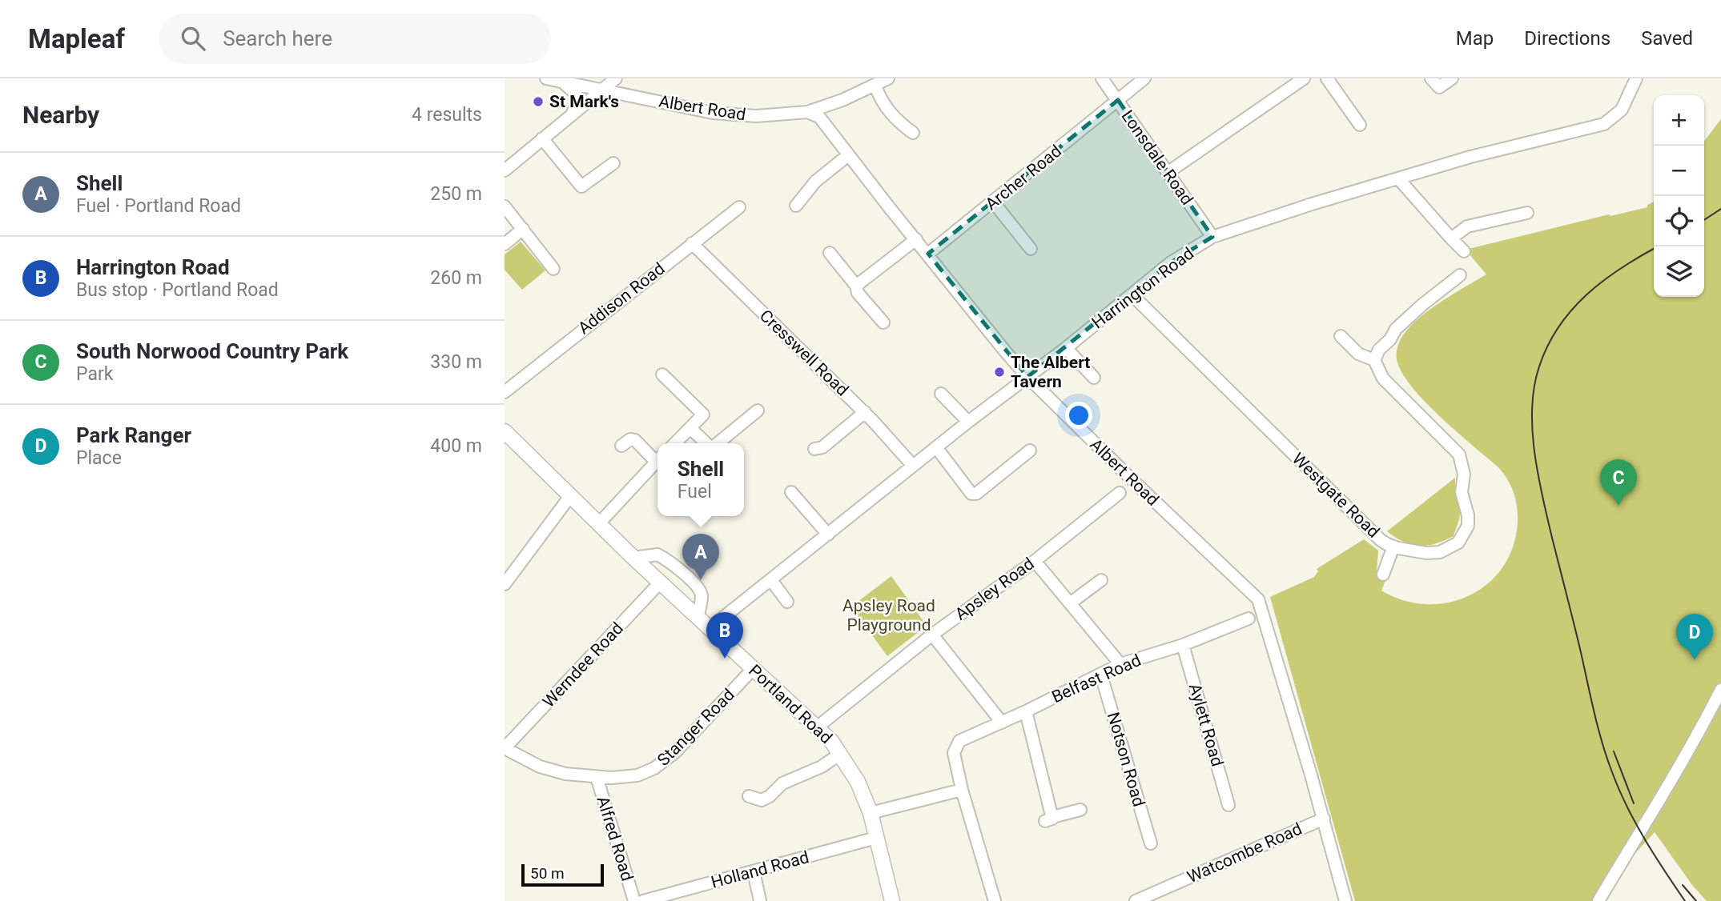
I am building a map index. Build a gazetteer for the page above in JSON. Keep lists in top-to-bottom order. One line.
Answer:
{"streets":{"main road":["Portland Road"],"street":["Albert Road","Lonsdale Road","Archer Road","Harrington Road","Addison Road","Cresswell Road","Westgate Road","Apsley Road","Werndee Road","Belfast Road","Aylett Road","Stanger Road","Notson Road","Alfred Road","Watcombe Road","Holland Road"]},"crossings":[["Albert Road","Archer Road"],["Albert Road","Harrington Road"],["Albert Road","Watcombe Road"],["Lonsdale Road","Archer Road"],["Lonsdale Road","Harrington Road"],["Harrington Road","Cresswell Road"],["Harrington Road","Westgate Road"],["Harrington Road","Portland Road"],["Addison Road","Cresswell Road"],["Apsley Road","Portland Road"],["Werndee Road","Portland Road"],["Werndee Road","Stanger Road"],["Belfast Road","Aylett Road"],["Belfast Road","Notson Road"],["Portland Road","Stanger Road"],["Portland Road","Holland Road"],["Stanger Road","Alfred Road"]],"parks":["Apsley Road Playground"],"places":["St Mark's","The Albert Tavern"],"scale_bar":"50 m","page":{"header":"Mapleaf","search":"Search here","nav":["Map","Directions","Saved"],"heading":["Nearby","4 results"],"map_buttons":["+","−"],"list":[{"mark":"A","name":"Shell","note":"Fuel · Portland Road","value":"250 m"},{"mark":"B","name":"Harrington Road","note":"Bus stop · Portland Road","value":"260 m"},{"mark":"C","name":"South Norwood Country Park","note":"Park","value":"330 m"},{"mark":"D","name":"Park Ranger","note":"Place","value":"400 m"}],"popup":["Shell","Fuel"],"pins":["C","A","B","D"],"scale":"50 m"}}
